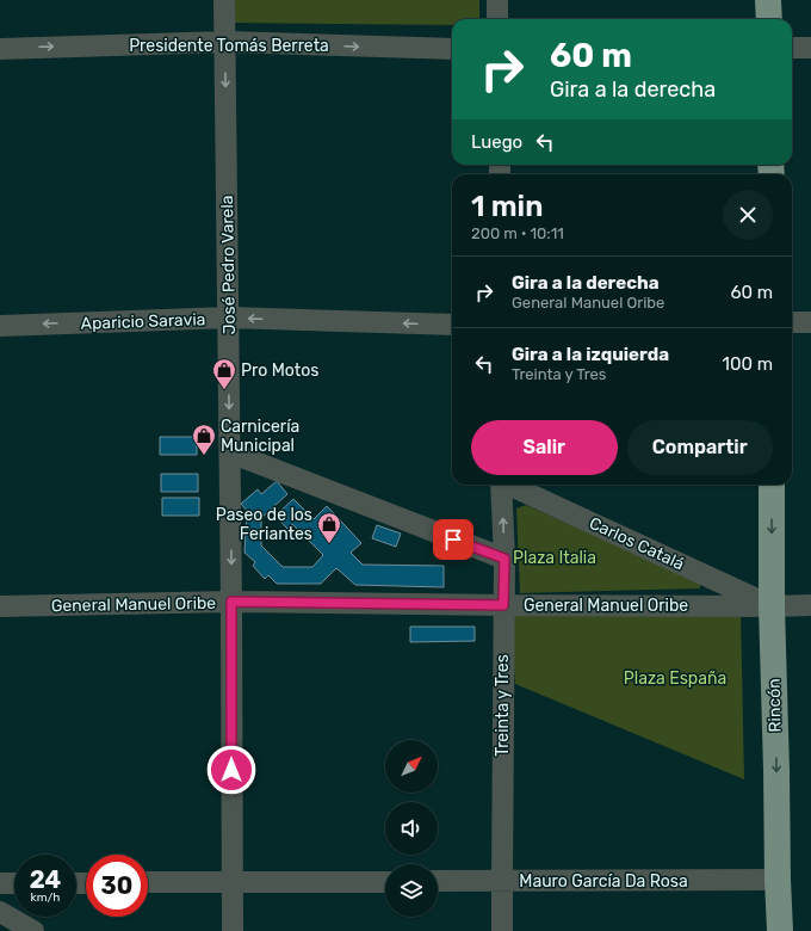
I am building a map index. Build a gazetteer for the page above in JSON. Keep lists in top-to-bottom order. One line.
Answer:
{"streets":{"main road":["Rincón"],"street":["Presidente Tomás Berreta","José Pedro Varela","Aparicio Saravia","Carlos Catalá","General Manuel Oribe","Treinta y Tres","Mauro García Da Rosa"]},"crossings":[["Presidente Tomás Berreta","José Pedro Varela"],["José Pedro Varela","Aparicio Saravia"],["José Pedro Varela","General Manuel Oribe"],["Carlos Catalá","General Manuel Oribe"],["Carlos Catalá","Rincón"],["General Manuel Oribe","Treinta y Tres"],["General Manuel Oribe","Rincón"],["Treinta y Tres","Mauro García Da Rosa"],["Rincón","Mauro García Da Rosa"]],"one_way":["Presidente Tomás Berreta","José Pedro Varela","Rincón"],"parks":["Plaza Italia","Plaza España"],"places":{"shop":["Pro Motos","Carnicería Municipal","Paseo de los Feriantes"]},"north":"top right","page":{"turn":["60 m","Gira a la derecha"],"then":"Luego","heading":["1 min","200 m · 10:11"],"list":[{"name":"Gira a la derecha","note":"General Manuel Oribe","value":"60 m"},{"name":"Gira a la izquierda","note":"Treinta y Tres","value":"100 m"}],"buttons":["Salir","Compartir"],"speed":"24 km/h","limit":"30"}}
